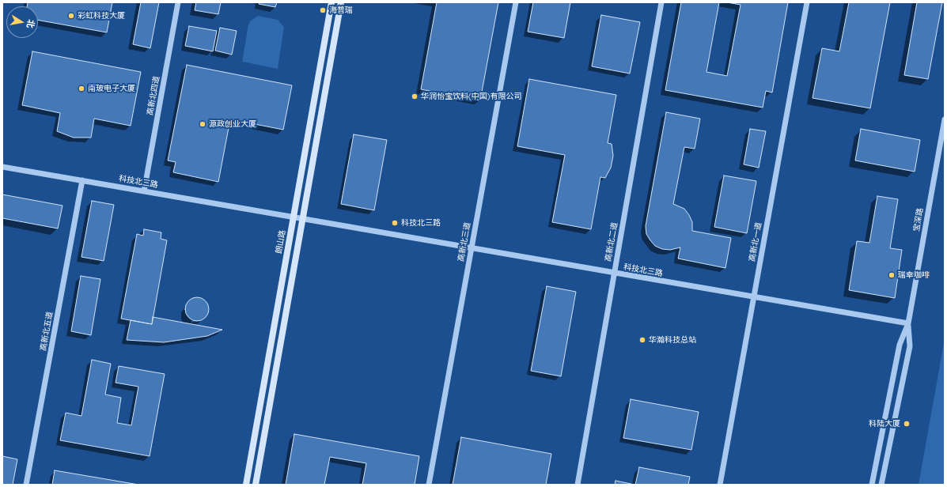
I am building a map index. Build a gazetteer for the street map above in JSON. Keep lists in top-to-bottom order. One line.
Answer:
{"streets":{"main road":["朗山路"],"street":["高新北四道","科技北三路","宝深路","高新北三道","高新北二道","高新北一道","高新北五道"]},"crossings":[["高新北四道","科技北三路"],["科技北三路","宝深路"],["科技北三路","朗山路"],["科技北三路","高新北三道"],["科技北三路","高新北二道"],["科技北三路","高新北一道"],["科技北三路","高新北五道"]],"places":["海普瑞","彩虹科技大厦","南玻电子大厦","华润怡宝饮料(中国)有限公司","源政创业大厦","科技北三路","瑞幸咖啡","华瀚科技总站","科陆大厦"],"north":"right"}
